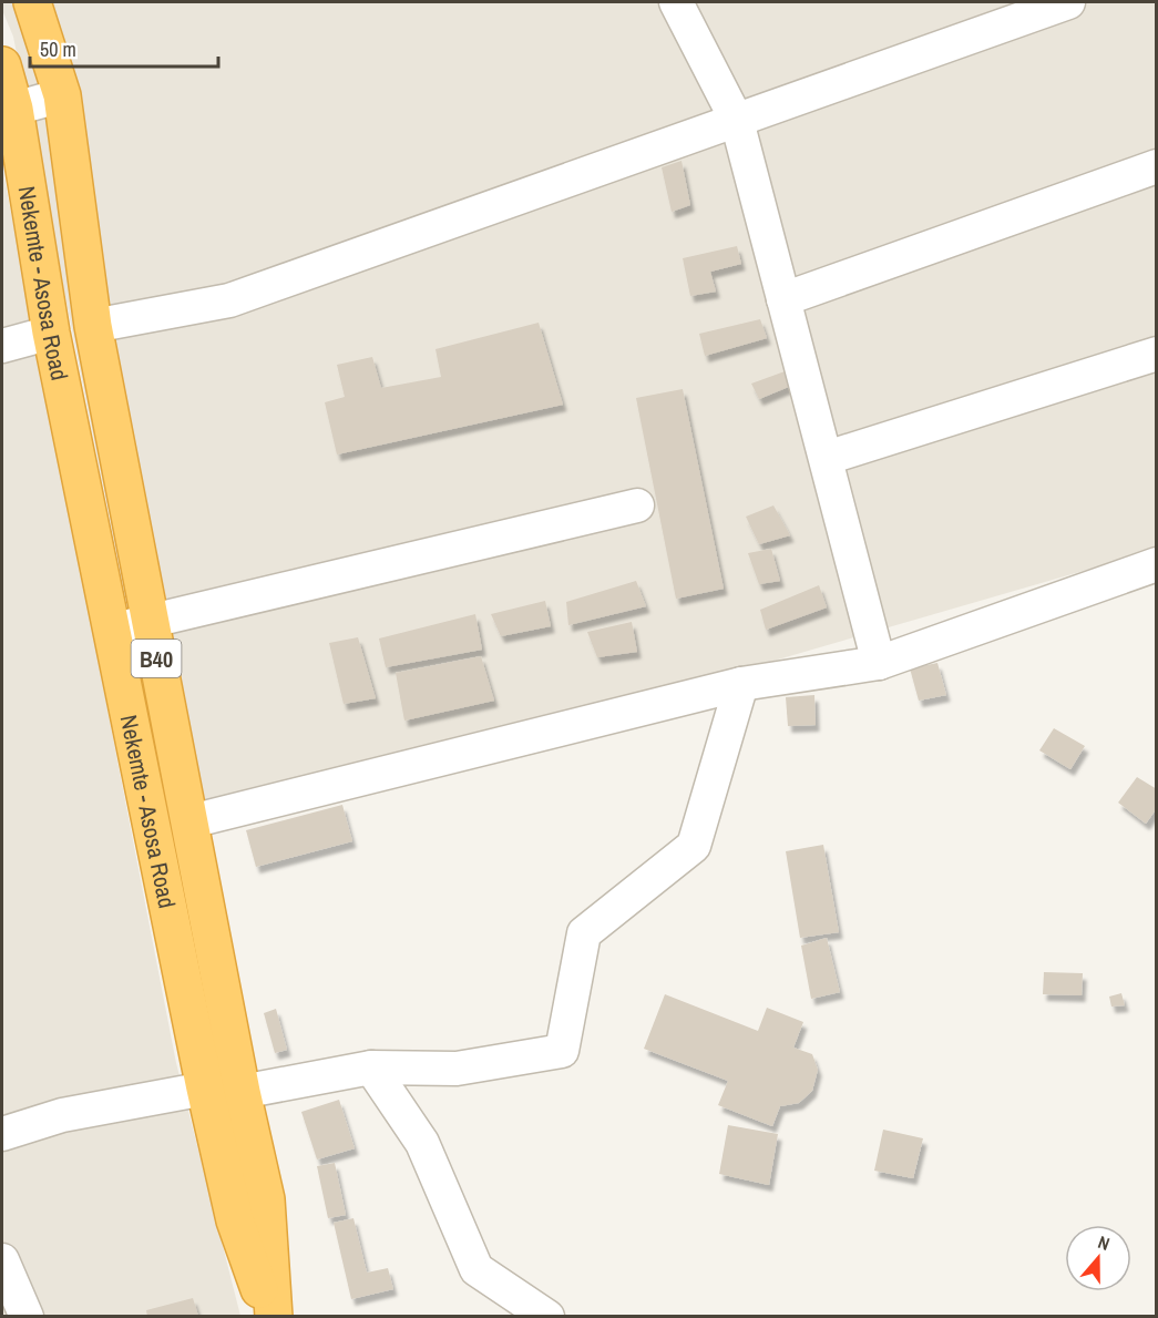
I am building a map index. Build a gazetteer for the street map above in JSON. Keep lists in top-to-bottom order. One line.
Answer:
{"streets":{"highway":["Nekemte - Asosa Road","B40"]},"crossings":[["Nekemte - Asosa Road","B40"]],"scale_bar":"50 m","north":"top"}
